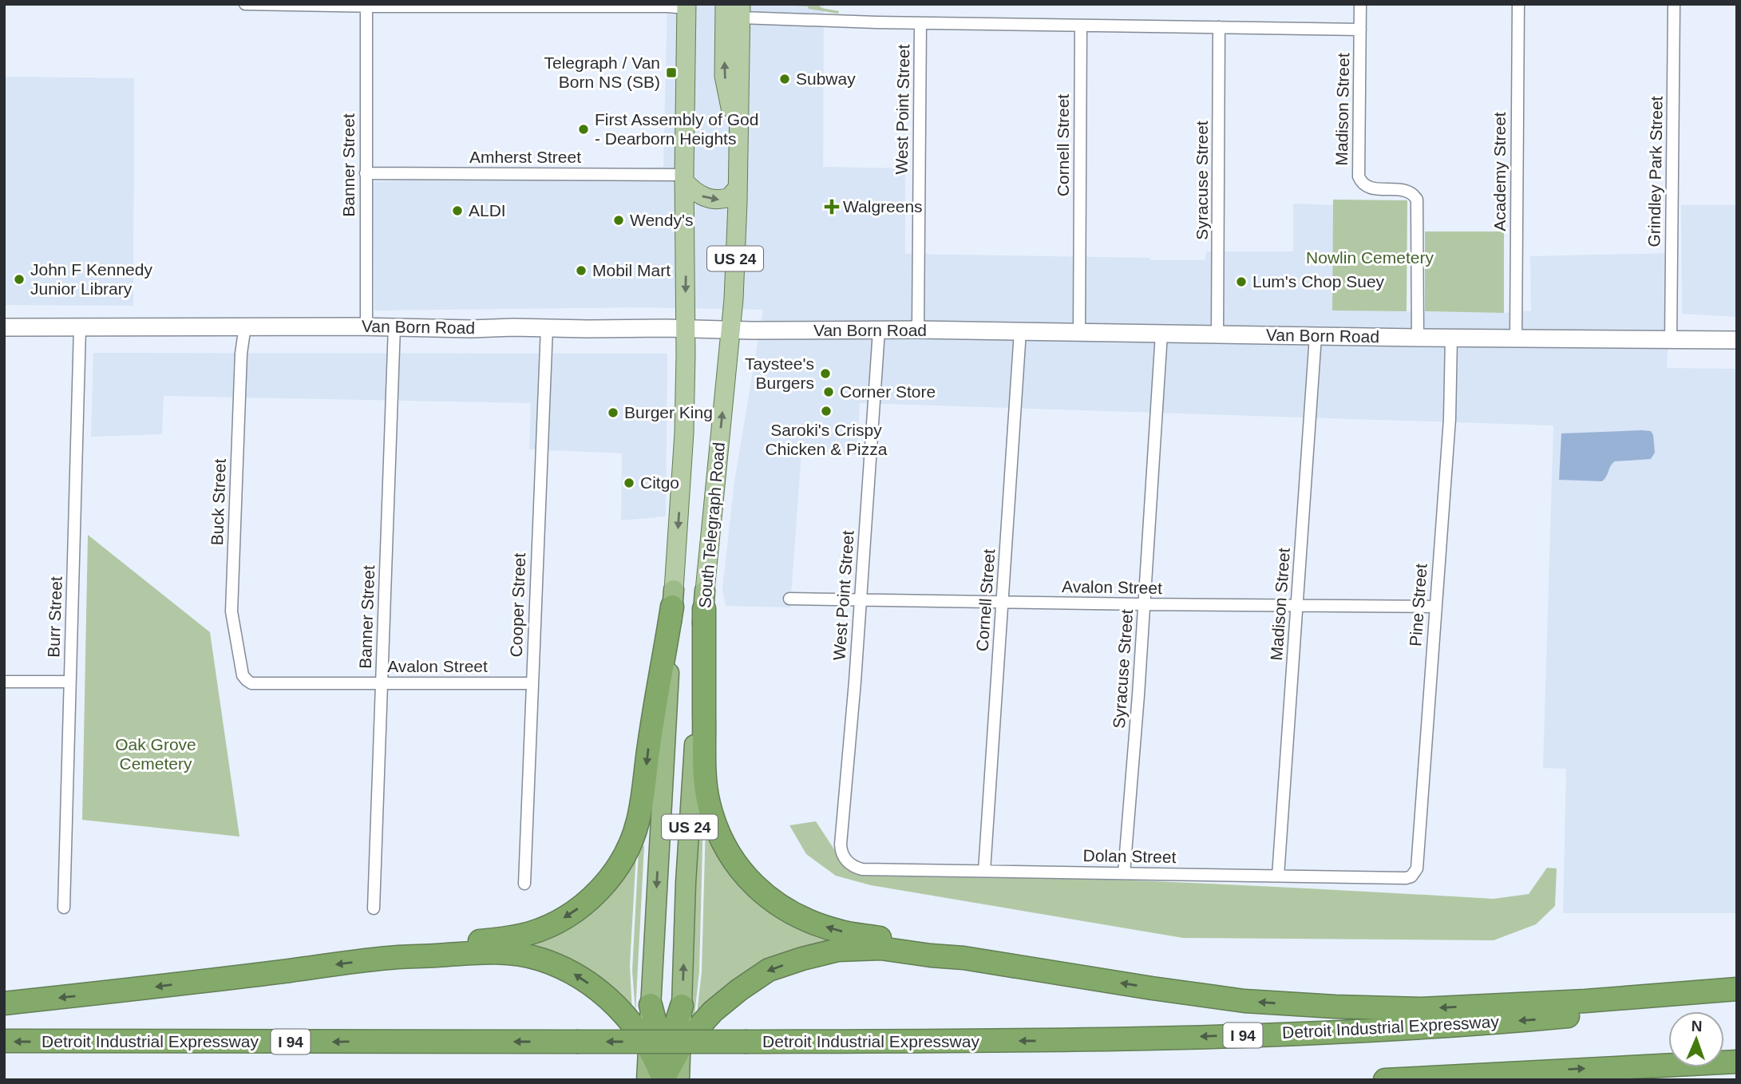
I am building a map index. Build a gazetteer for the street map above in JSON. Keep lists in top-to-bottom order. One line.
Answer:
{"streets":{"highway":["US 24","South Telegraph Road","Detroit Industrial Expressway","I 94"],"main road":["Van Born Road"],"street":["West Point Street","Madison Street","Cornell Street","Amherst Street","Banner Street","Academy Street","Grindley Park Street","Syracuse Street","Buck Street","Avalon Street","Cooper Street","Pine Street","Burr Street","Dolan Street"]},"crossings":[["West Point Street","Van Born Road"],["West Point Street","Avalon Street"],["West Point Street","Dolan Street"],["Madison Street","Van Born Road"],["Madison Street","Avalon Street"],["Madison Street","Dolan Street"],["Cornell Street","Van Born Road"],["Cornell Street","Avalon Street"],["Cornell Street","Dolan Street"],["Amherst Street","Banner Street"],["Amherst Street","South Telegraph Road"],["Banner Street","Van Born Road"],["Banner Street","Avalon Street"],["Academy Street","Van Born Road"],["Grindley Park Street","Van Born Road"],["Syracuse Street","Van Born Road"],["Syracuse Street","Avalon Street"],["Syracuse Street","Dolan Street"],["Van Born Road","Buck Street"],["Van Born Road","South Telegraph Road"],["Van Born Road","Cooper Street"],["Van Born Road","Pine Street"],["Van Born Road","Burr Street"],["Buck Street","Avalon Street"],["Avalon Street","Cooper Street"],["Avalon Street","Pine Street"],["Pine Street","Dolan Street"]],"parks":["Nowlin Cemetery","Oak Grove Cemetery"],"places":{"transit":["Telegraph / Van Born NS (SB)"],"other":["Subway","First Assembly of God - Dearborn Heights","ALDI","Wendy's","Mobil Mart","John F Kennedy Junior Library","Lum's Chop Suey","Taystee's Burgers","Corner Store","Saroki's Crispy Chicken & Pizza","Burger King","Citgo"],"health":["Walgreens"]},"north":"top"}
